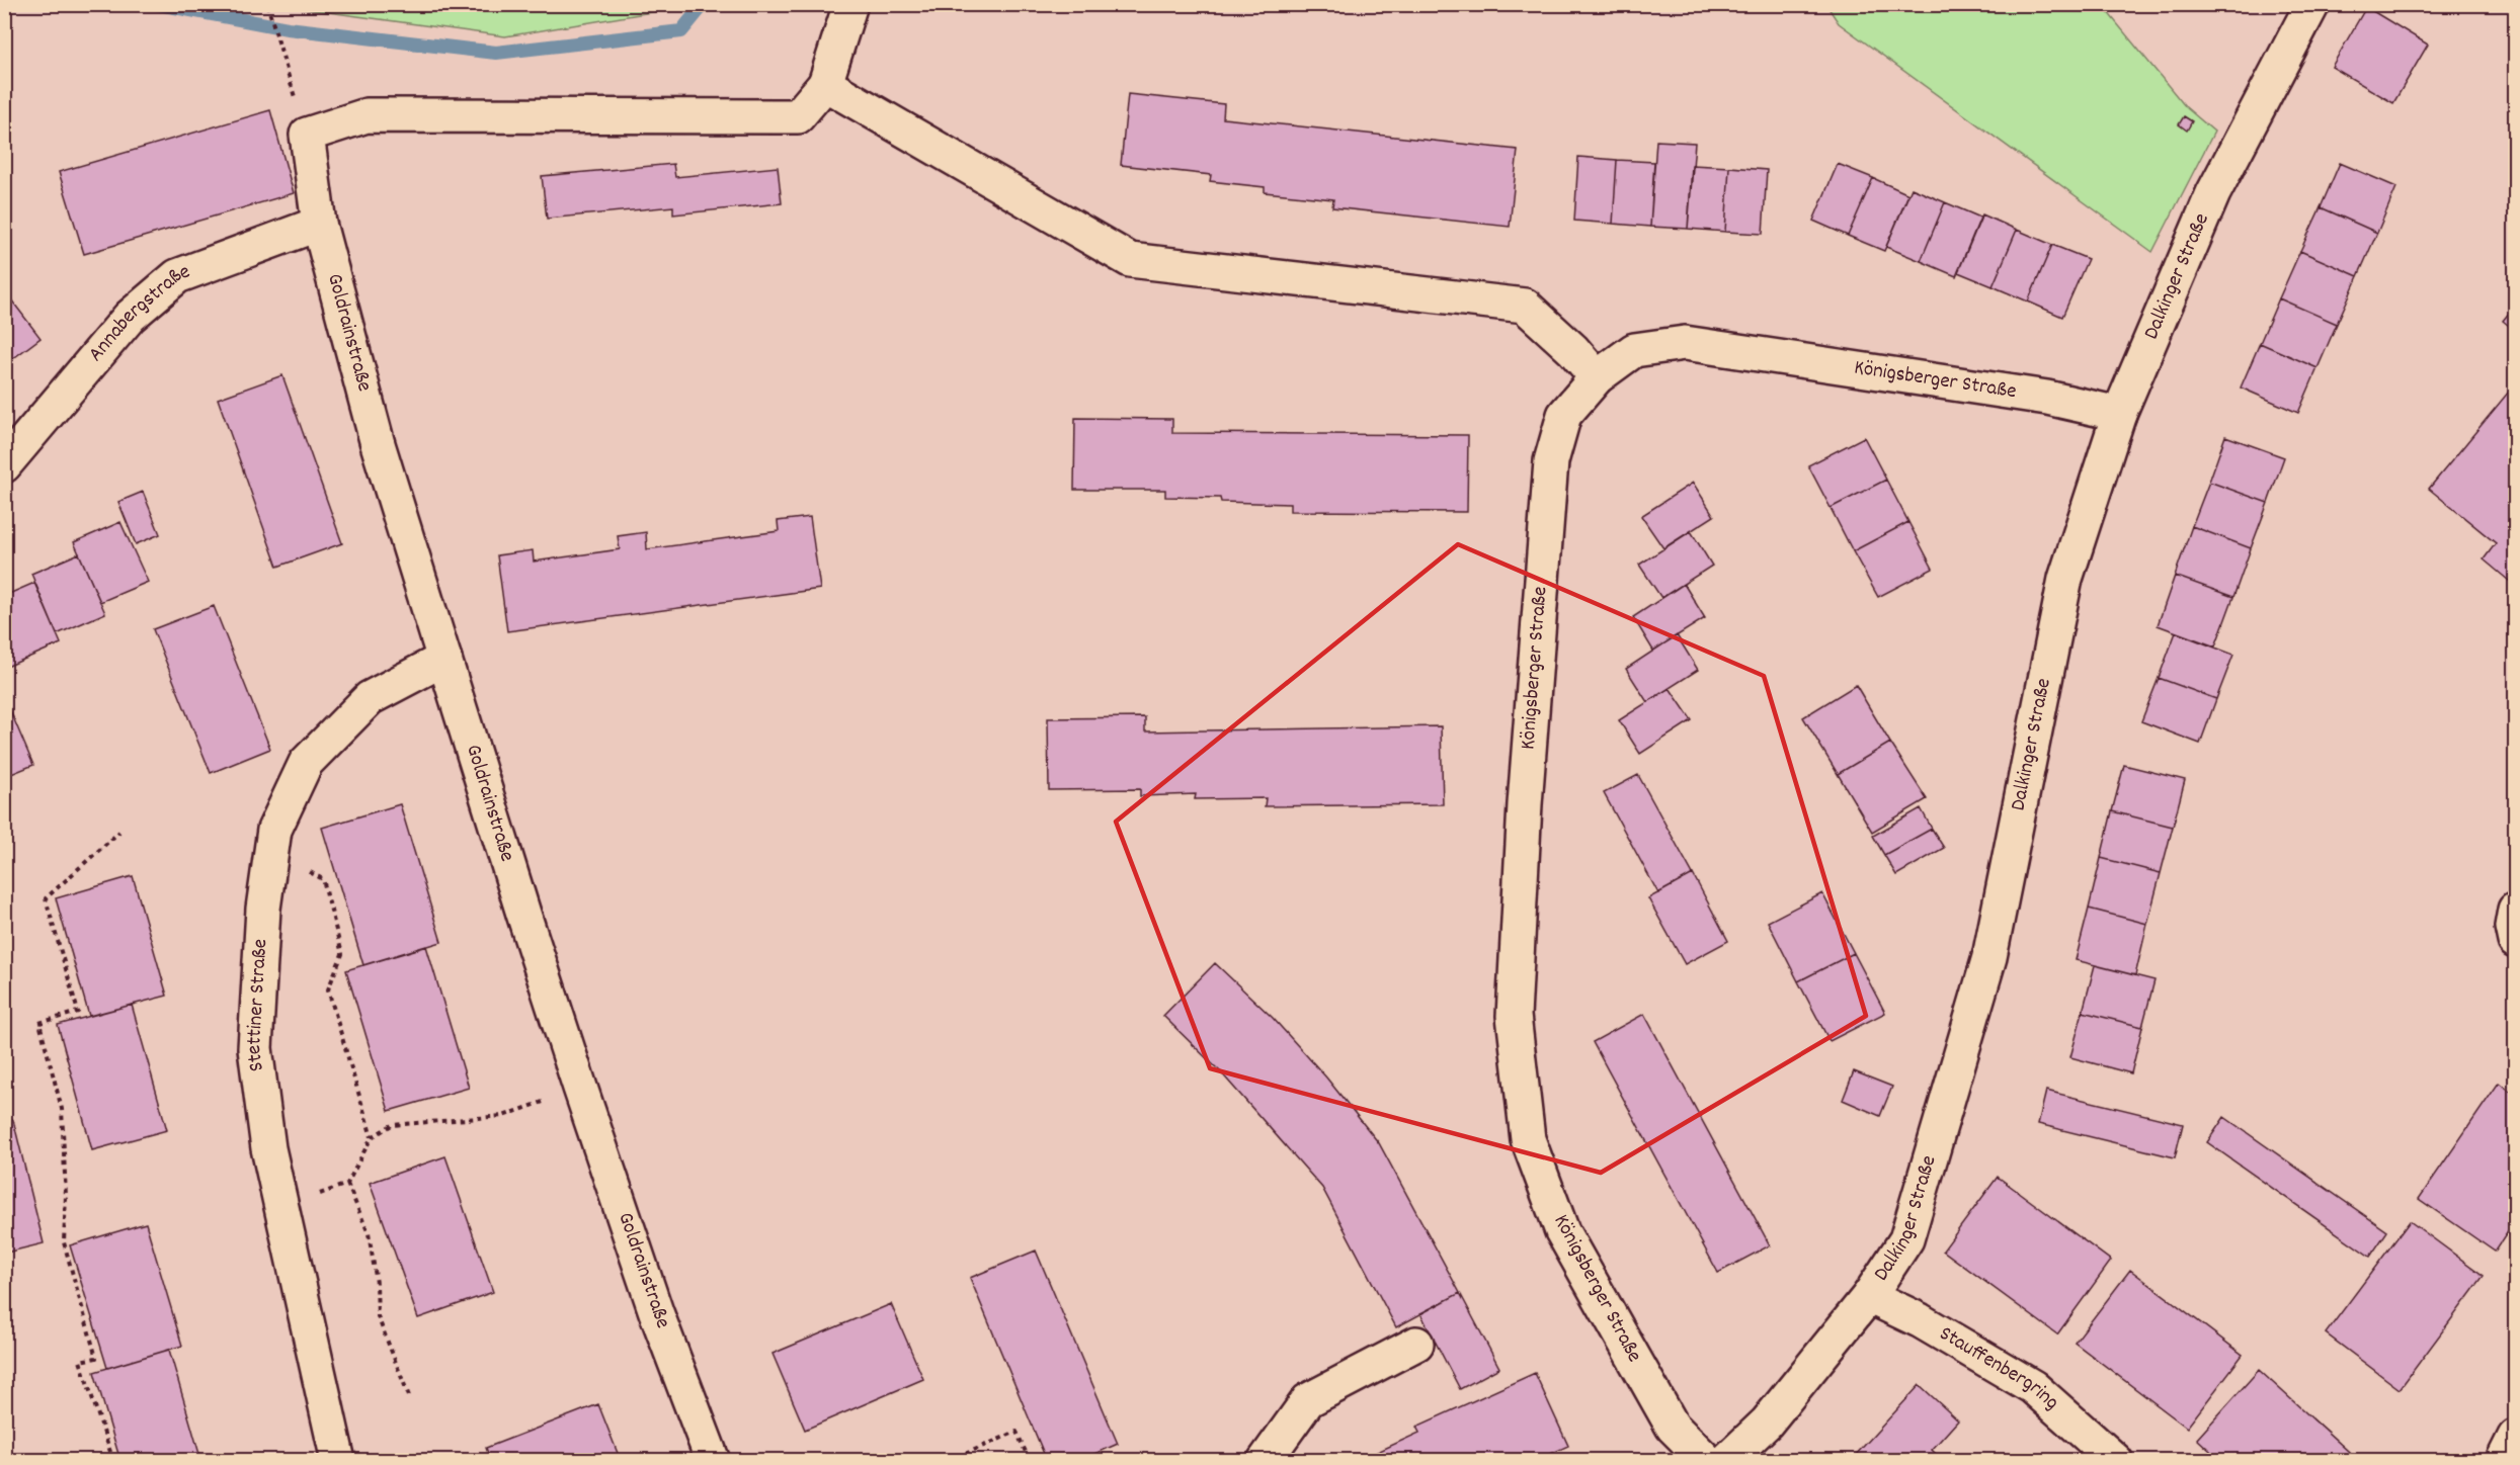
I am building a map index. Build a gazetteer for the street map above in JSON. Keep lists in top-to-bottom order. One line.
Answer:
{"streets":{"street":["Dalkinger Straße","Annabergstraße","Goldrainstraße","Königsberger Straße","Stettiner Straße","Stauffenbergring"]},"crossings":[["Dalkinger Straße","Königsberger Straße"],["Dalkinger Straße","Stauffenbergring"],["Annabergstraße","Goldrainstraße"],["Goldrainstraße","Stettiner Straße"]]}
